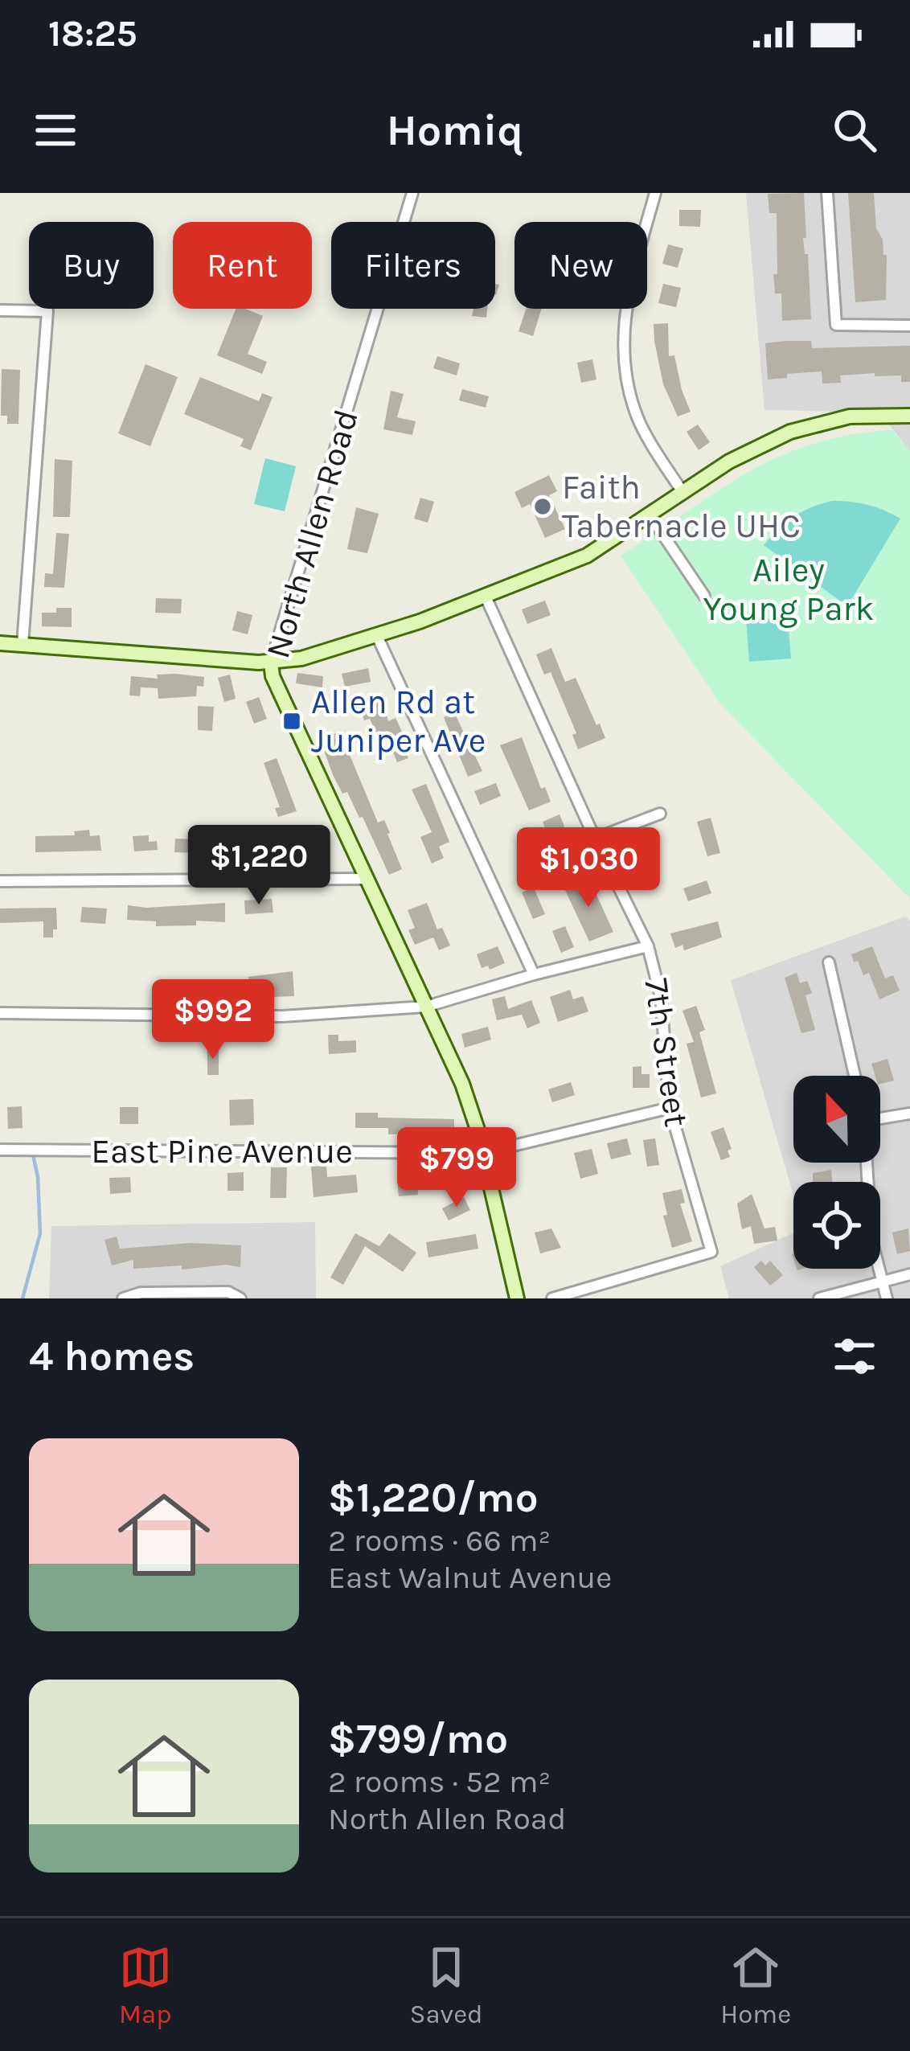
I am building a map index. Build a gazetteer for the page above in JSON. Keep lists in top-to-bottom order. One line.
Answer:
{"streets":{"street":["North Allen Road","7th Street","East Pine Avenue"]},"crossings":[["North Allen Road","East Pine Avenue"],["7th Street","East Pine Avenue"]],"parks":["Ailey Young Park"],"places":{"other":["Faith Tabernacle UHC"],"transit":["Allen Rd at Juniper Ave"]},"north":"top","page":{"status":"18:25","header":"Homiq","chip":["Buy","Rent","Filters","New"],"price":["$1,220","$1,030","$992","$799"],"heading":"4 homes","list":[{"name":"$1,220/mo","note":"2 rooms · 66 m² · East Walnut Avenue"},{"name":"$799/mo","note":"2 rooms · 52 m² · North Allen Road"}],"tabs":["Map","Saved","Home"]}}
